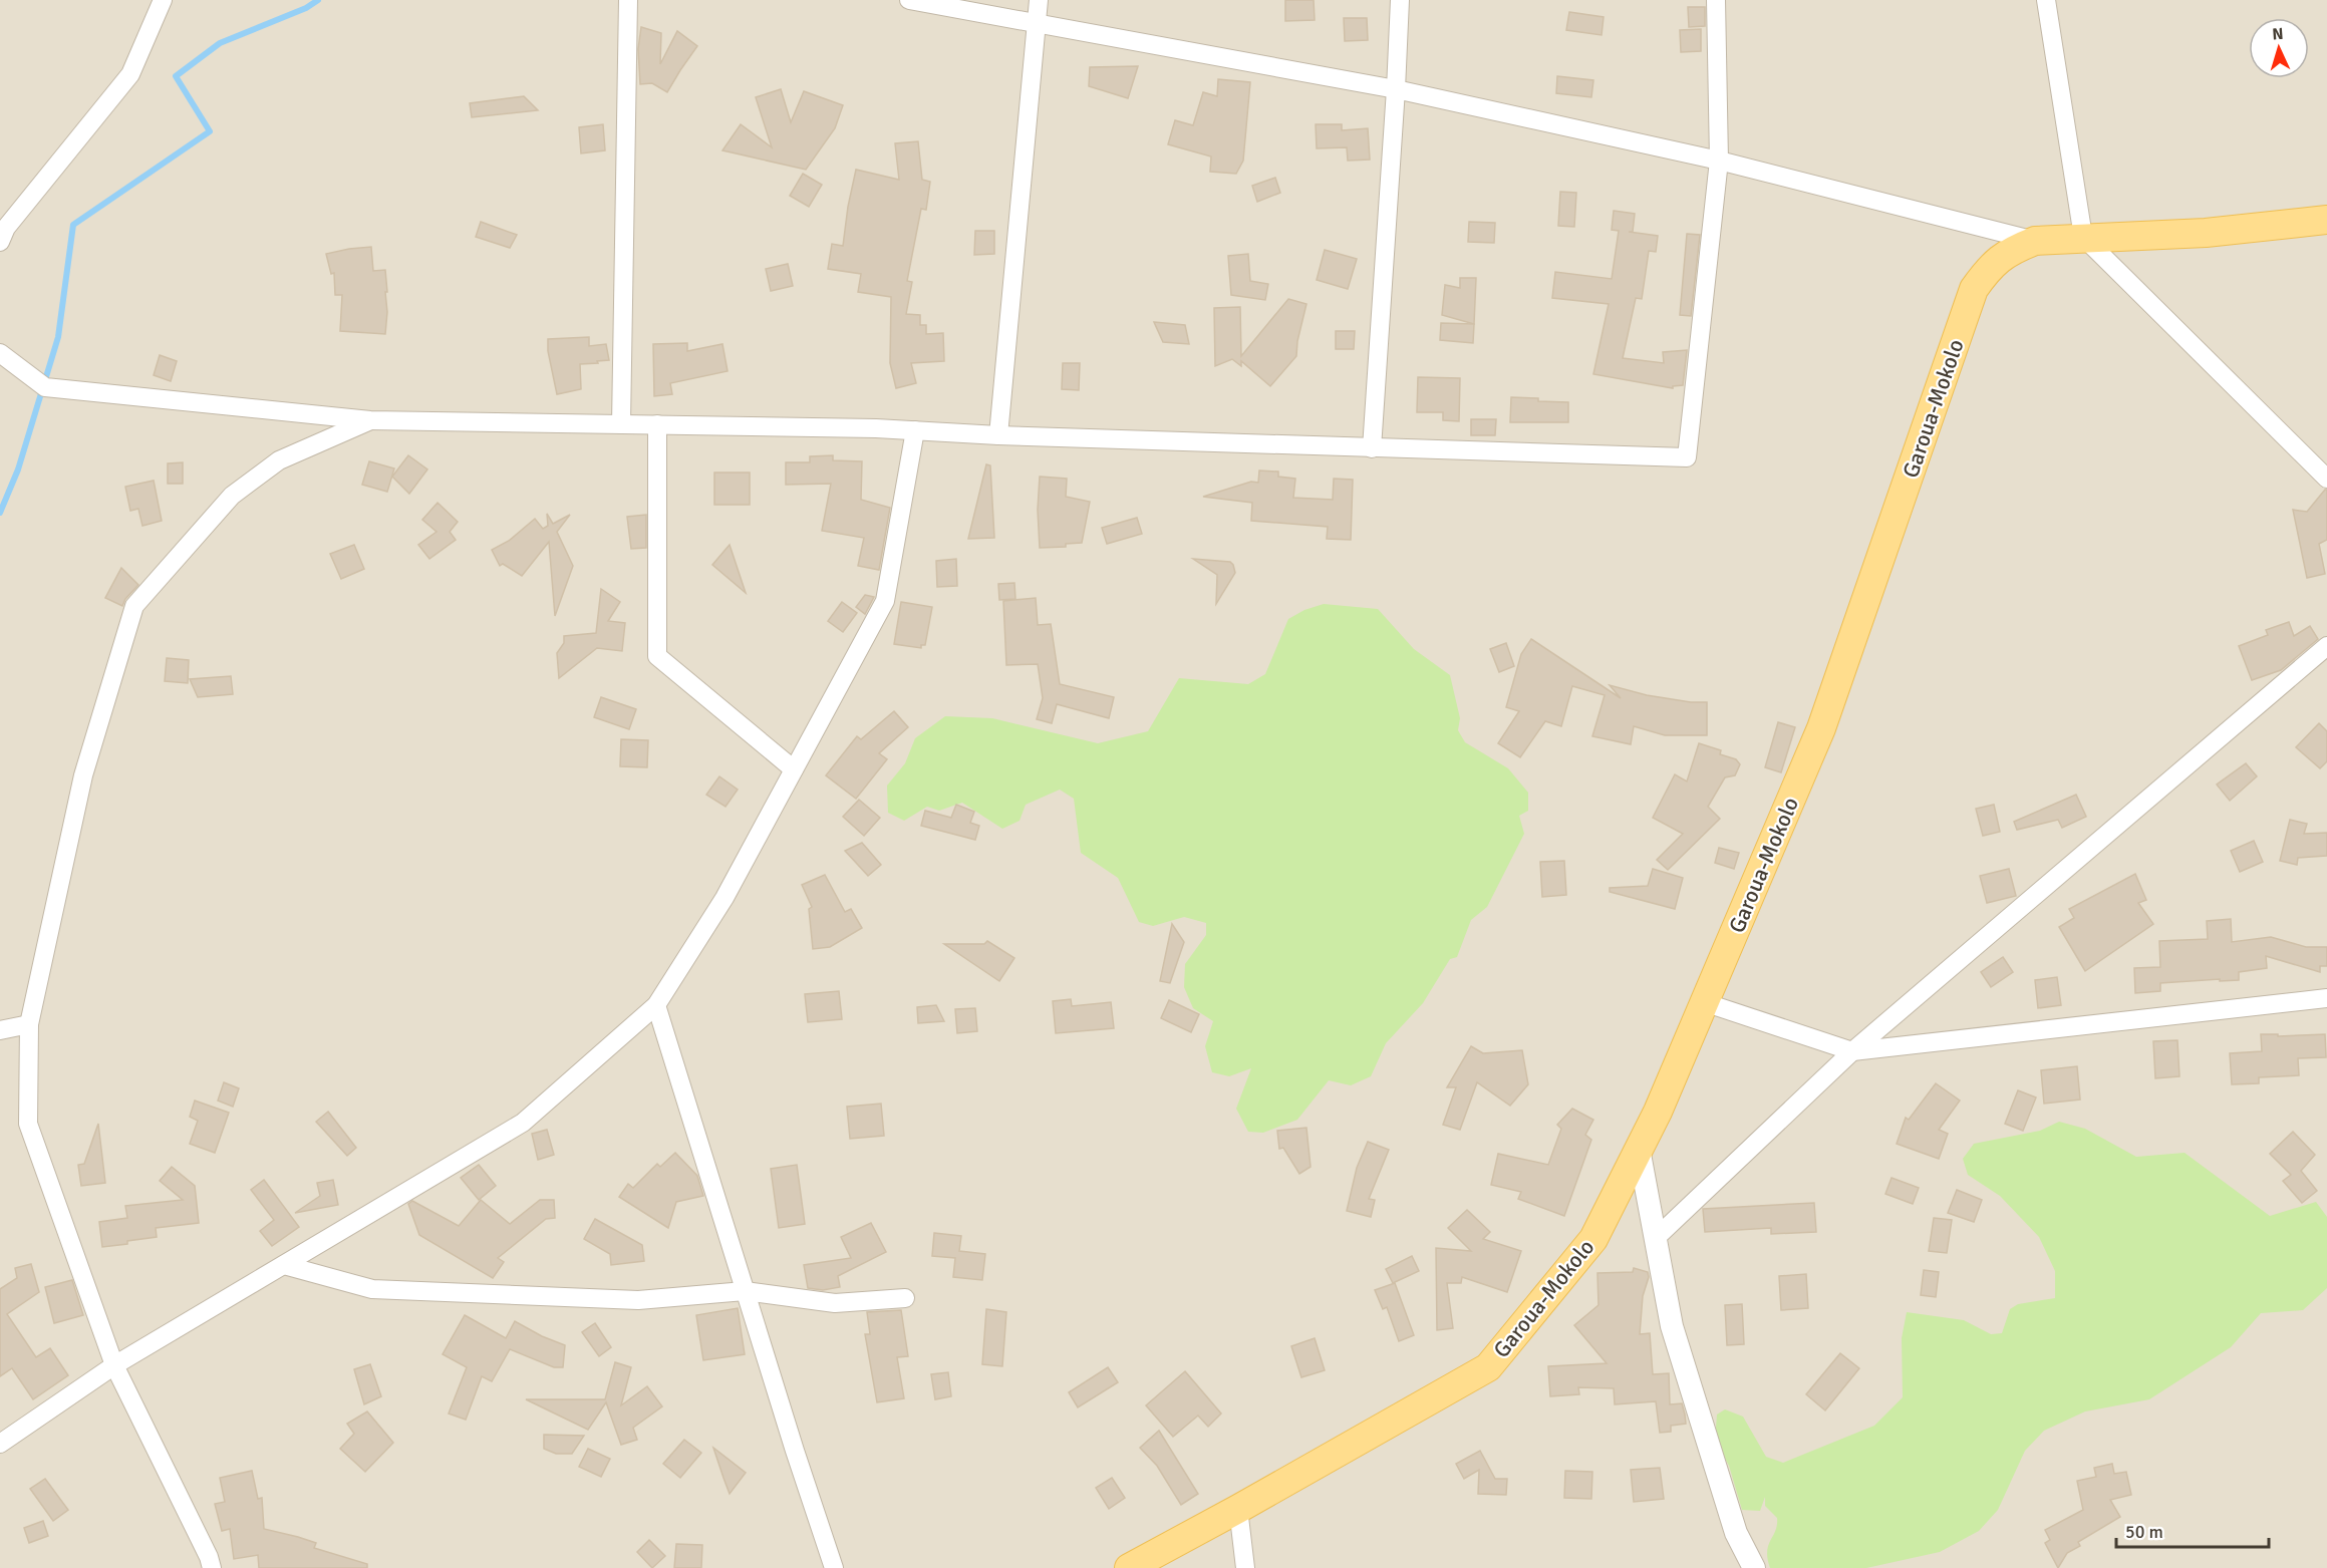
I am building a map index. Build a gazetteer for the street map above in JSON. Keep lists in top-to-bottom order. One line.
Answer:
{"streets":{"main road":["Garoua-Mokolo"]},"scale_bar":"50 m","north":"top"}
